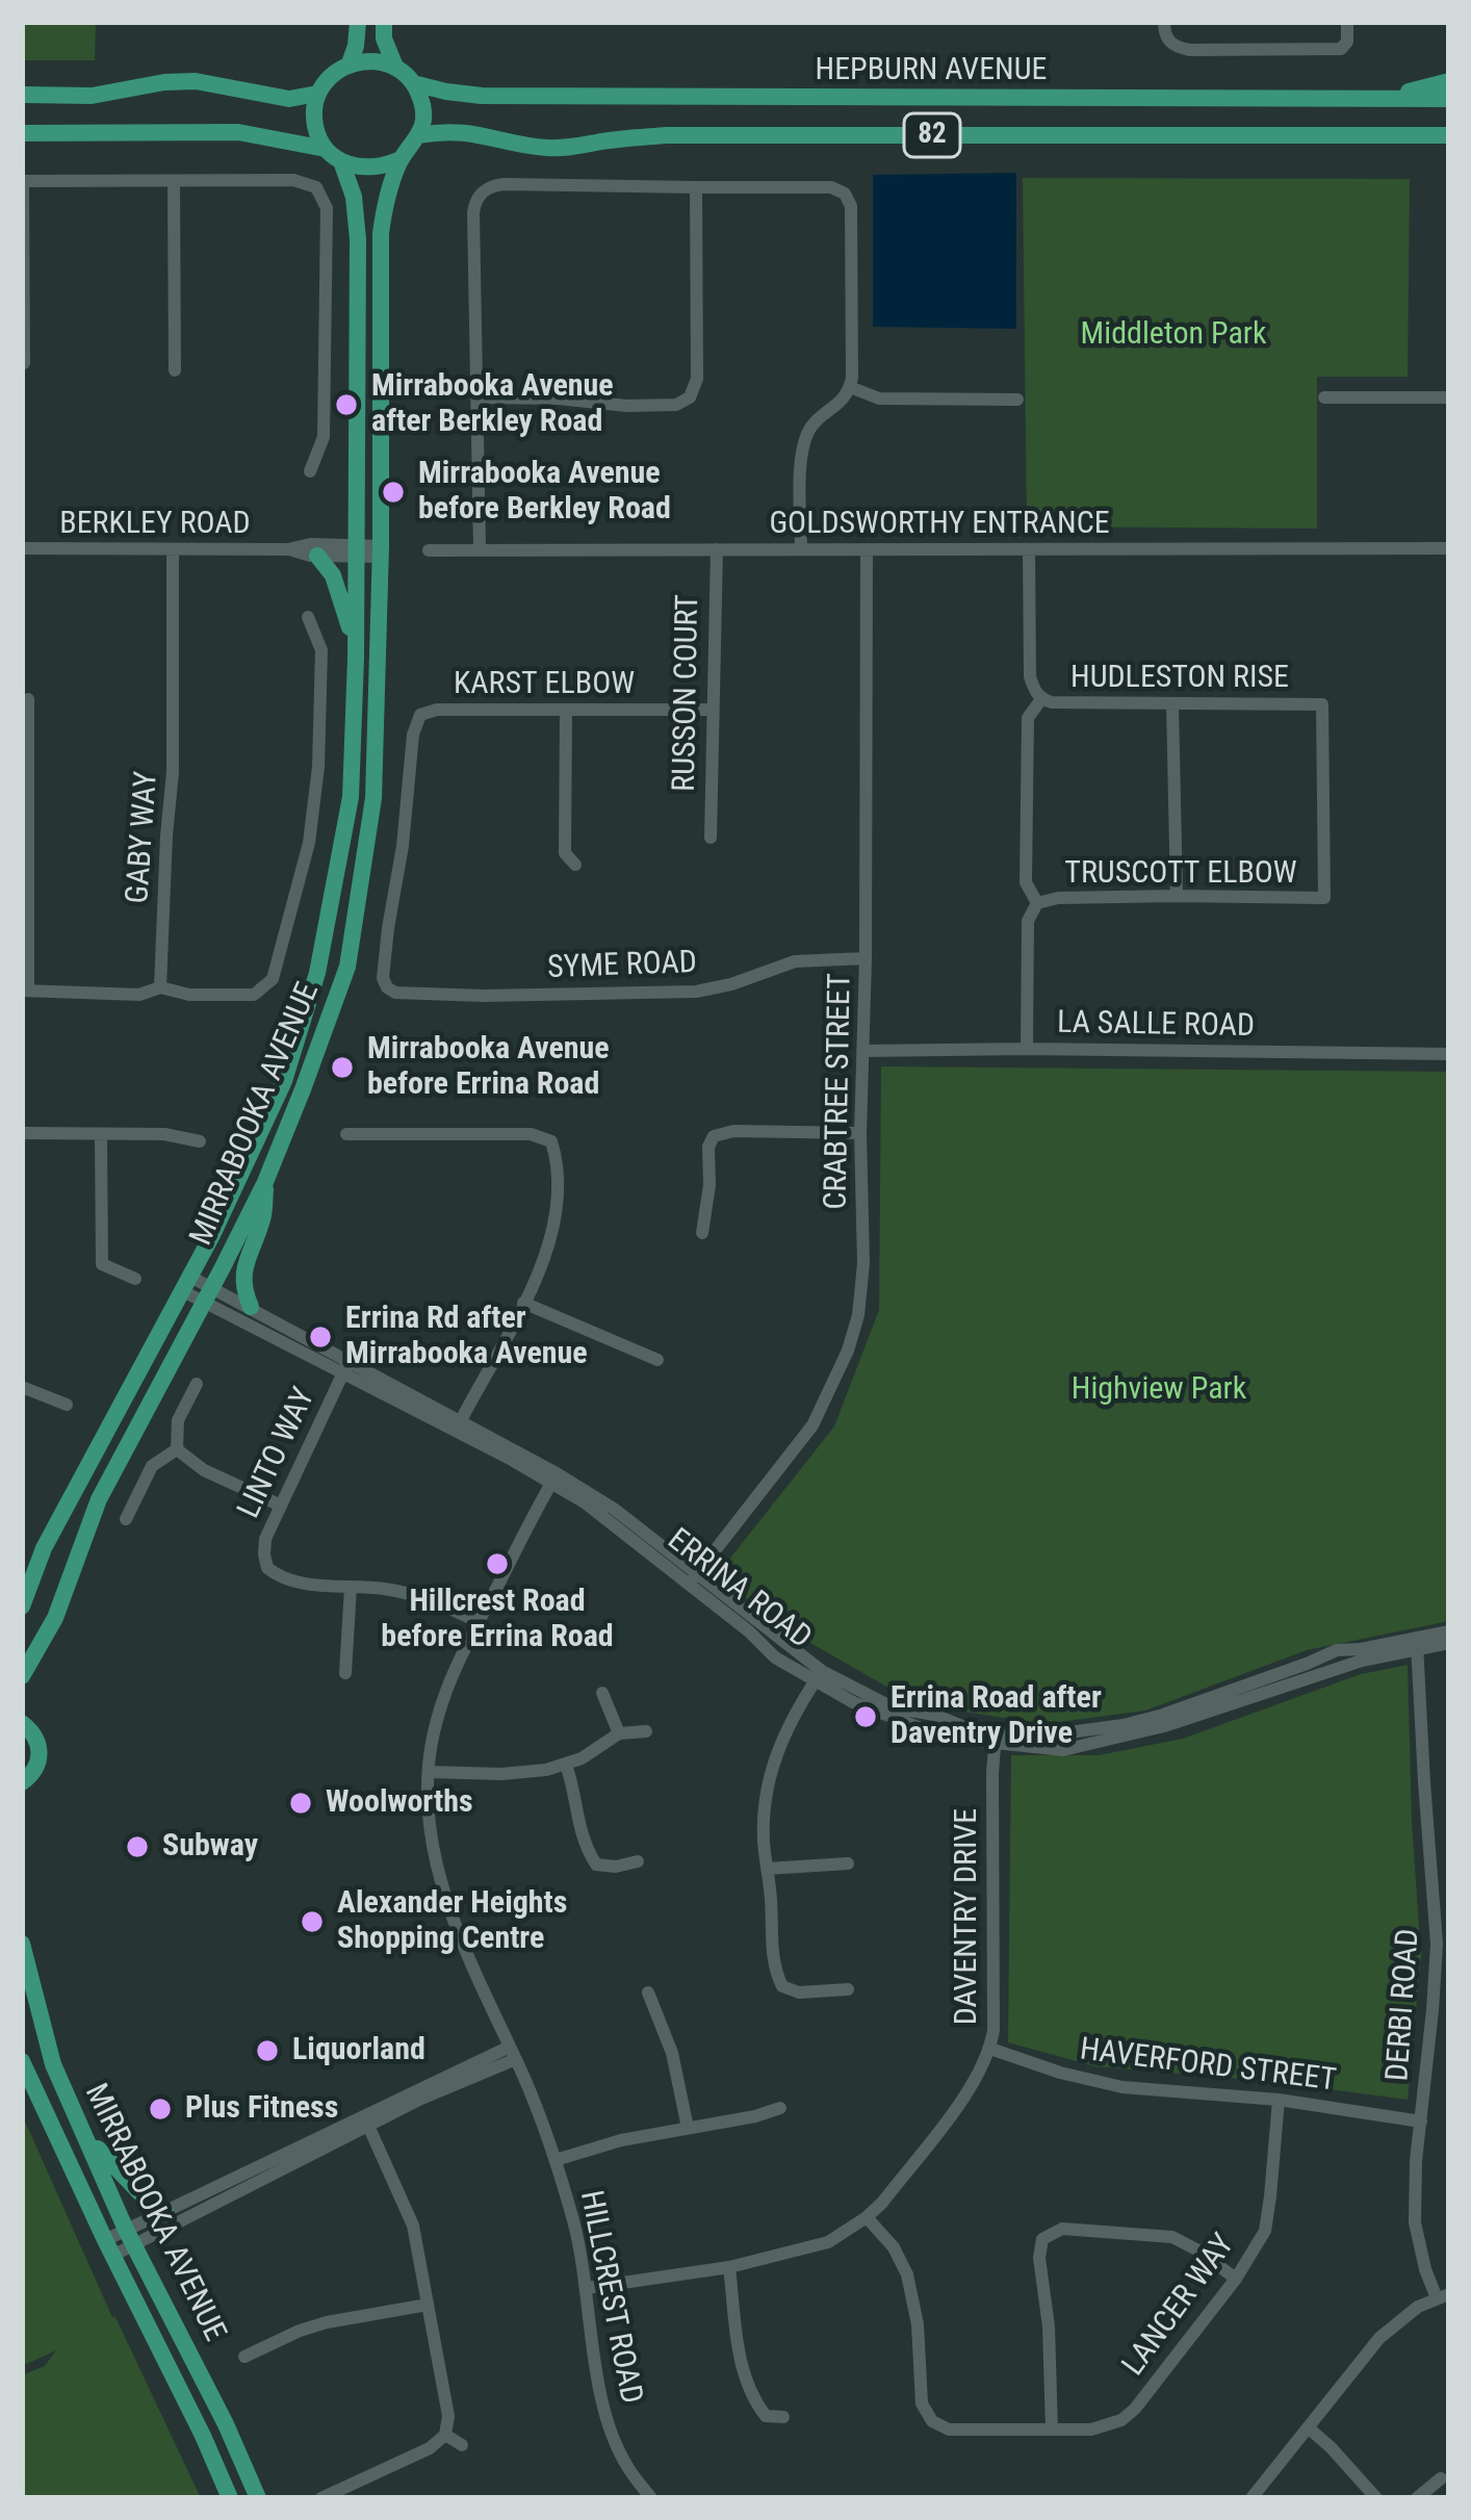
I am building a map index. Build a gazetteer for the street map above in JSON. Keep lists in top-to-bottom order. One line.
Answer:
{"streets":{"main road":["HEPBURN AVENUE","82","MIRRABOOKA AVENUE"],"street":["BERKLEY ROAD","GOLDSWORTHY ENTRANCE","HUDLESTON RISE","KARST ELBOW","RUSSON COURT","GABY WAY","TRUSCOTT ELBOW","SYME ROAD","LA SALLE ROAD","CRABTREE STREET","LINTO WAY","ERRINA ROAD","DAVENTRY DRIVE","DERBI ROAD","HAVERFORD STREET","HILLCREST ROAD","LANCER WAY"]},"crossings":[["HEPBURN AVENUE","MIRRABOOKA AVENUE"],["BERKLEY ROAD","GABY WAY"],["BERKLEY ROAD","MIRRABOOKA AVENUE"],["GOLDSWORTHY ENTRANCE","HUDLESTON RISE"],["GOLDSWORTHY ENTRANCE","RUSSON COURT"],["GOLDSWORTHY ENTRANCE","CRABTREE STREET"],["HUDLESTON RISE","TRUSCOTT ELBOW"],["KARST ELBOW","RUSSON COURT"],["KARST ELBOW","SYME ROAD"],["TRUSCOTT ELBOW","LA SALLE ROAD"],["SYME ROAD","CRABTREE STREET"],["LA SALLE ROAD","CRABTREE STREET"],["CRABTREE STREET","ERRINA ROAD"],["MIRRABOOKA AVENUE","ERRINA ROAD"],["LINTO WAY","ERRINA ROAD"],["LINTO WAY","HILLCREST ROAD"],["ERRINA ROAD","DAVENTRY DRIVE"],["ERRINA ROAD","DERBI ROAD"],["ERRINA ROAD","HILLCREST ROAD"],["DAVENTRY DRIVE","HAVERFORD STREET"],["DAVENTRY DRIVE","HILLCREST ROAD"],["DAVENTRY DRIVE","LANCER WAY"],["DERBI ROAD","HAVERFORD STREET"],["HAVERFORD STREET","LANCER WAY"]],"parks":["Middleton Park","Highview Park"],"places":["Mirrabooka Avenue after Berkley Road","Mirrabooka Avenue before Berkley Road","Mirrabooka Avenue before Errina Road","Errina Rd after Mirrabooka Avenue","Hillcrest Road before Errina Road","Errina Road after Daventry Drive","Woolworths","Subway","Alexander Heights Shopping Centre","Liquorland","Plus Fitness"]}
